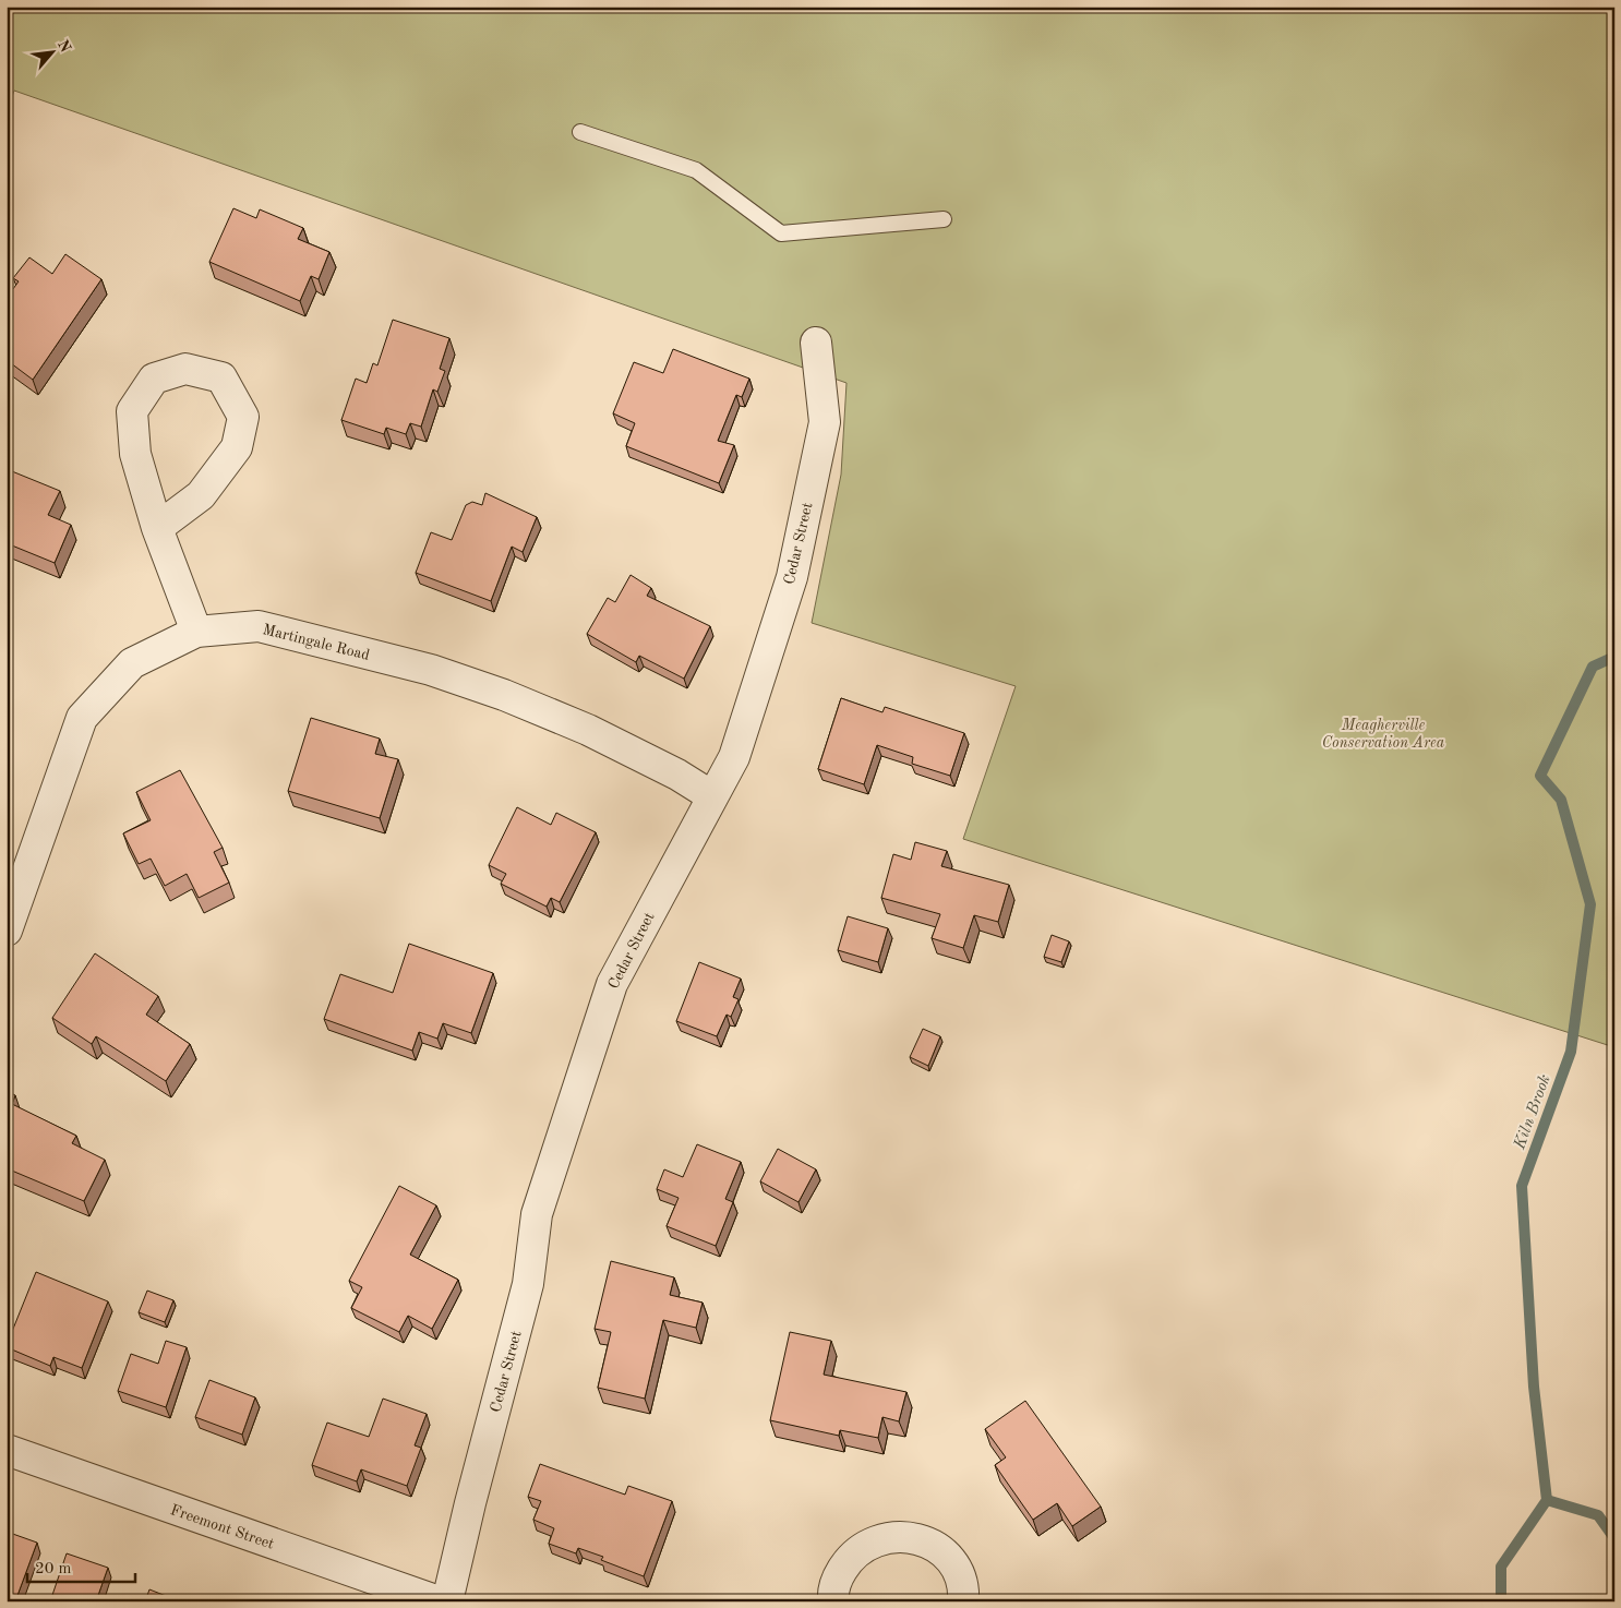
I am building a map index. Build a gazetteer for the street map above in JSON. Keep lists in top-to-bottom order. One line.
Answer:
{"streets":{"street":["Cedar Street","Martingale Road","Freemont Street"]},"crossings":[["Cedar Street","Martingale Road"]],"water":["Kiln Brook"],"parks":["Meagherville Conservation Area"],"scale_bar":"20 m","north":"top right"}
